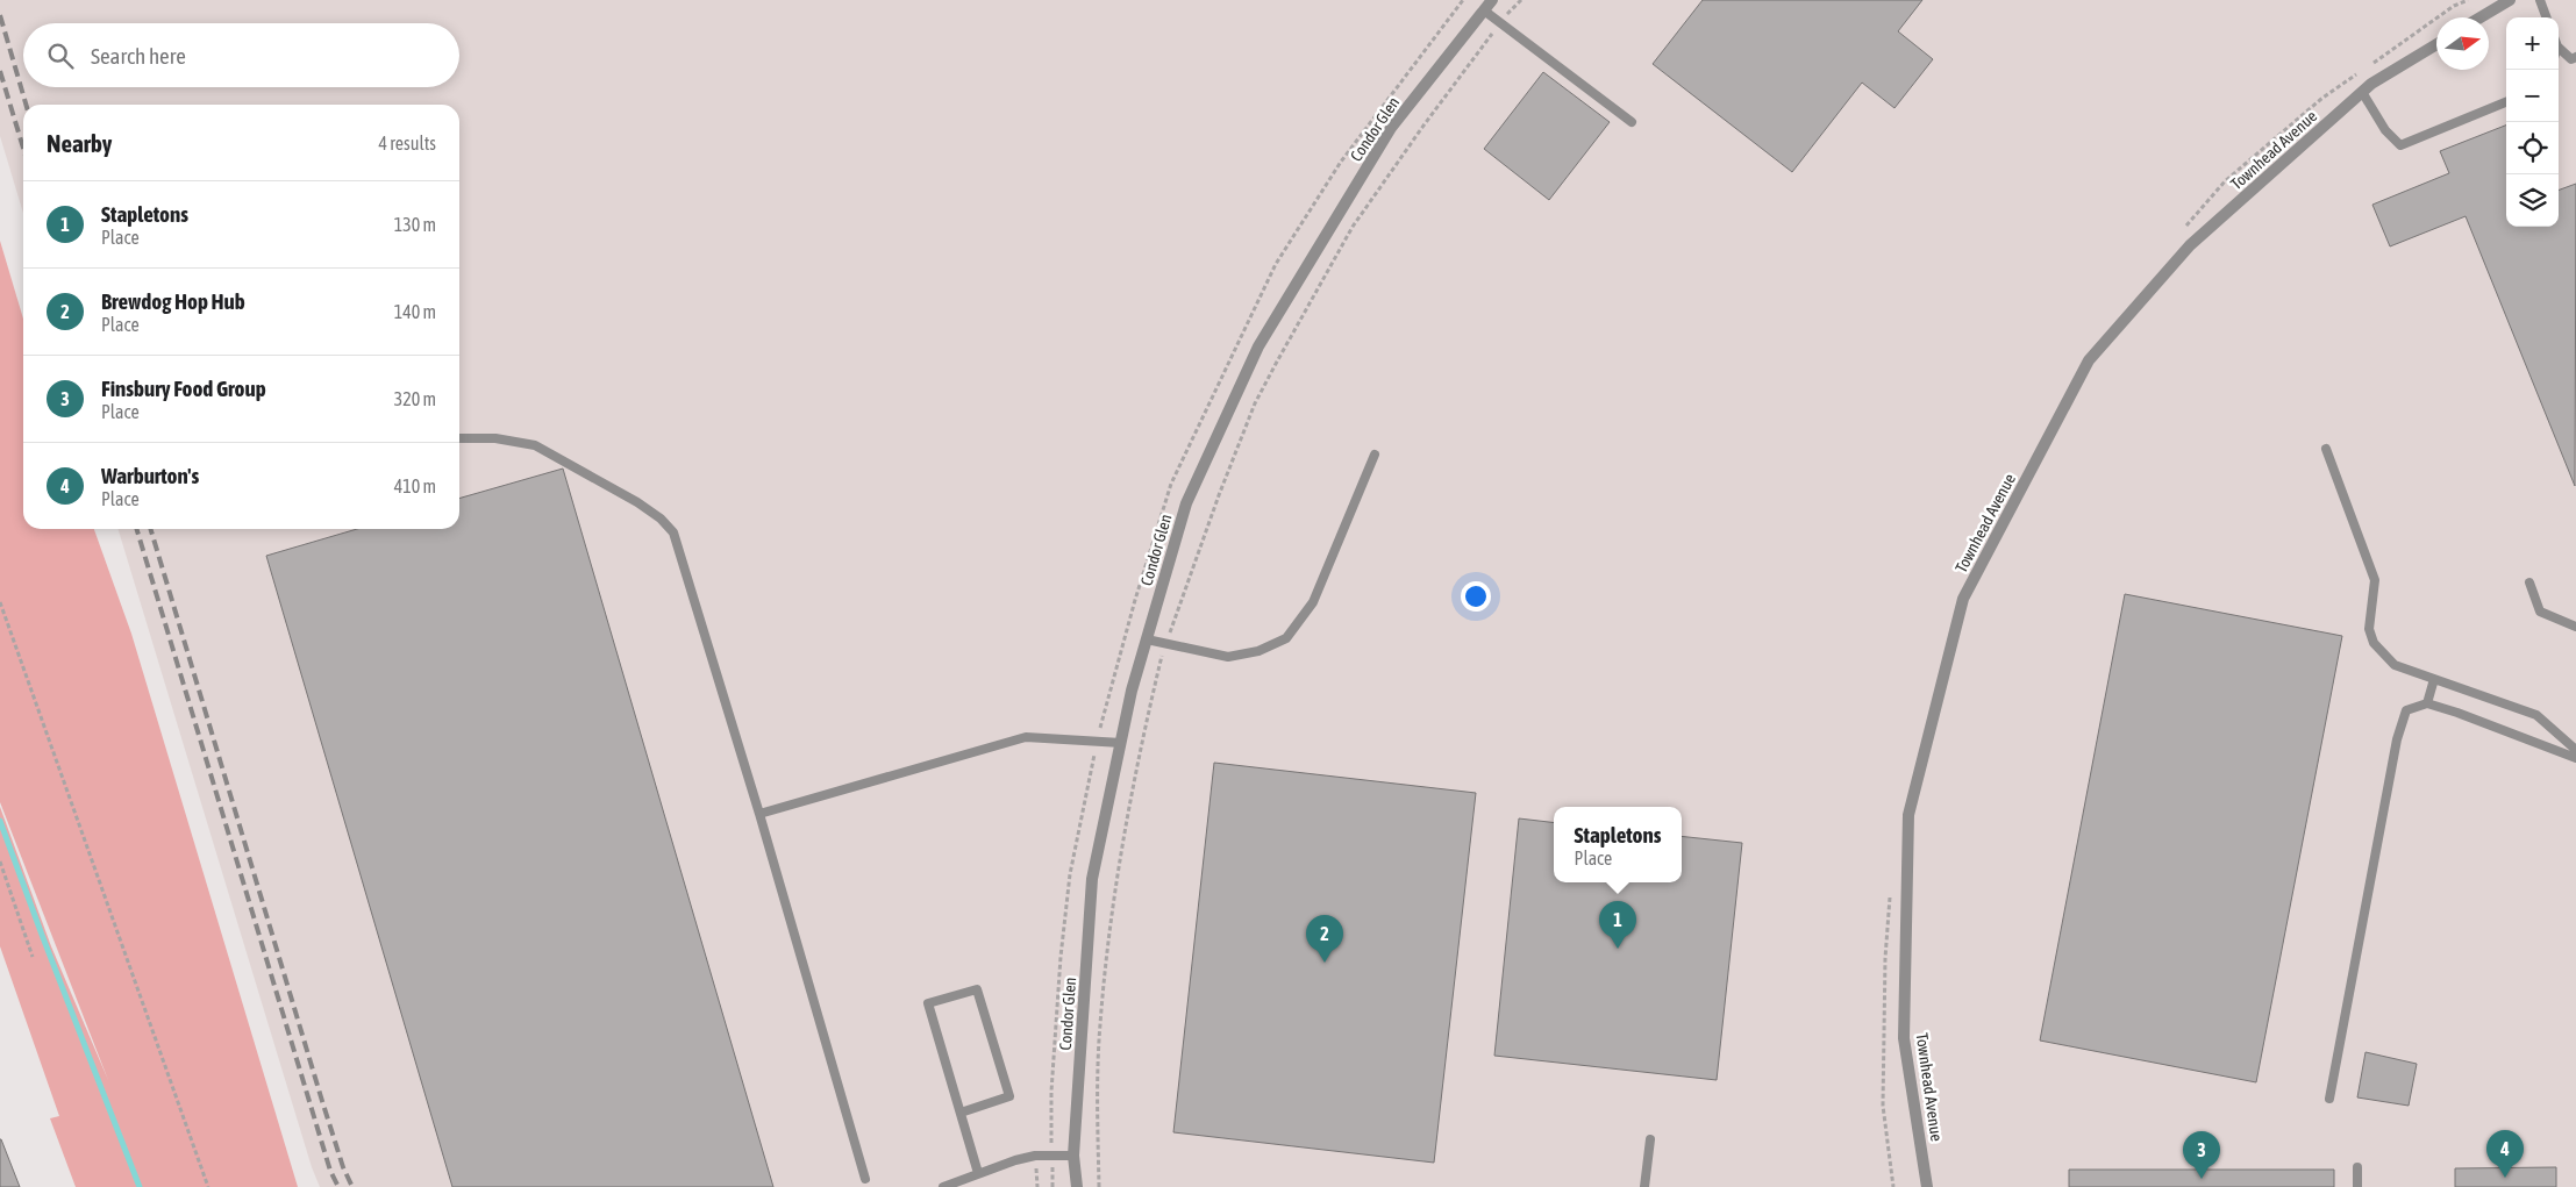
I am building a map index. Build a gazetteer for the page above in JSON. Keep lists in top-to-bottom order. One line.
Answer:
{"streets":{"street":["Condor Glen","Townhead Avenue"]},"north":"right","page":{"map_buttons":["+","−"],"search":"Search here","heading":["Nearby","4 results"],"list":[{"mark":"1","name":"Stapletons","note":"Place","value":"130 m"},{"mark":"2","name":"Brewdog Hop Hub","note":"Place","value":"140 m"},{"mark":"3","name":"Finsbury Food Group","note":"Place","value":"320 m"},{"mark":"4","name":"Warburton's","note":"Place","value":"410 m"}],"popup":["Stapletons","Place"],"pins":["1","2","4","3"]}}
